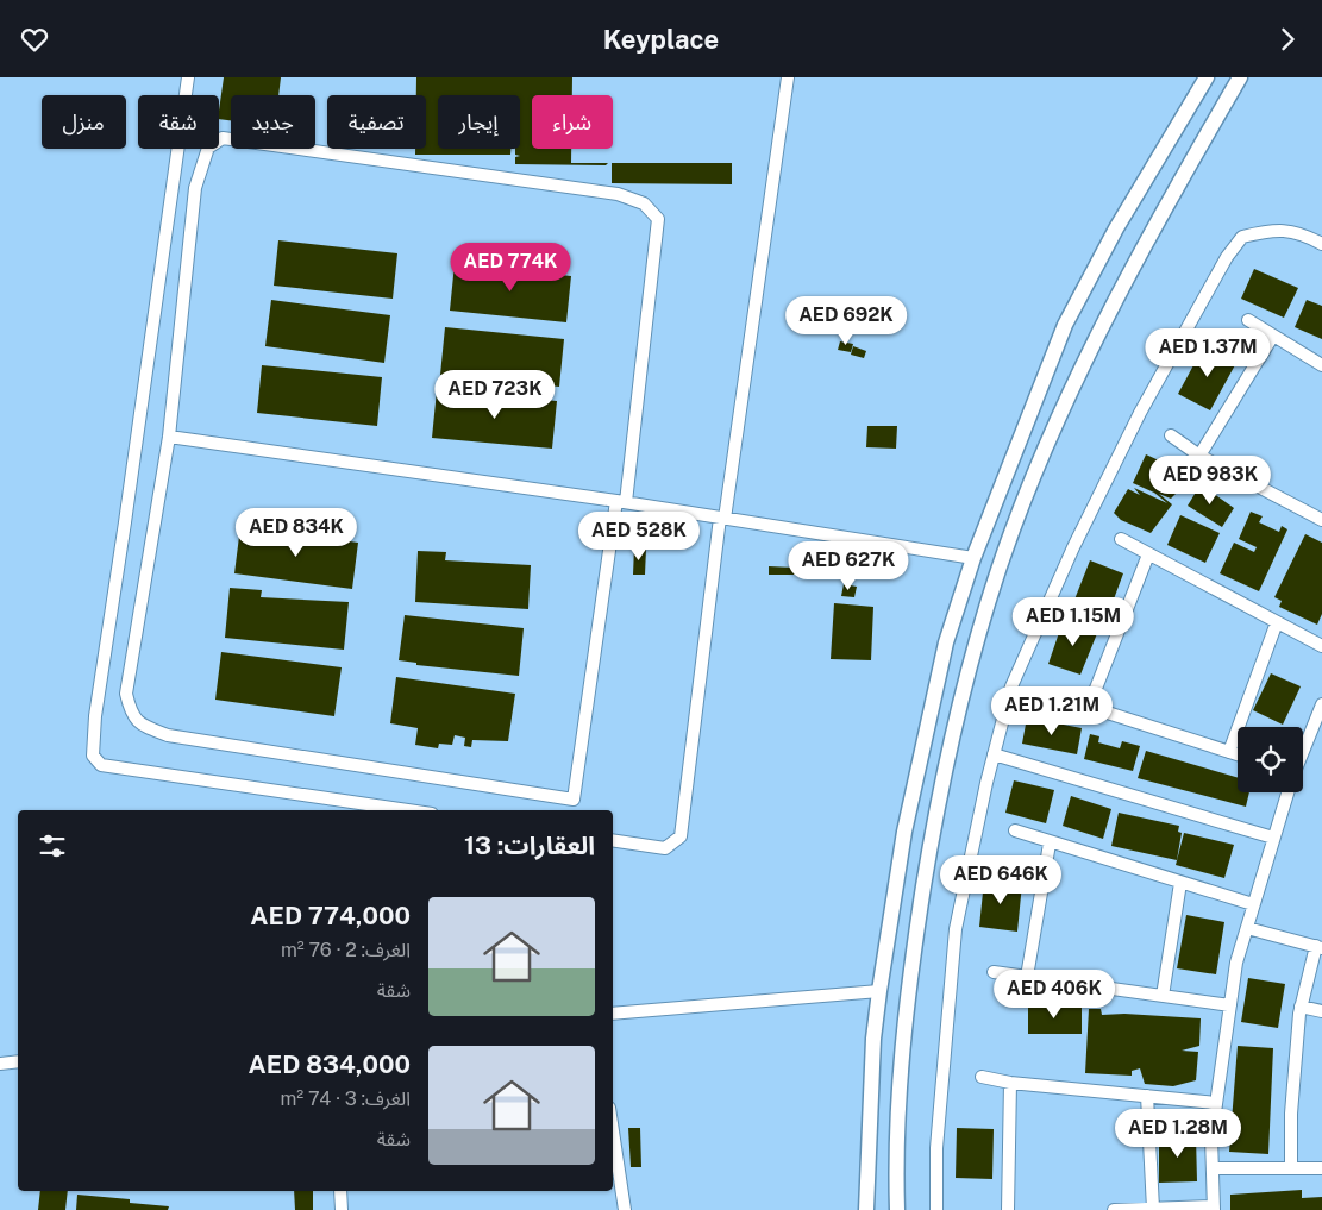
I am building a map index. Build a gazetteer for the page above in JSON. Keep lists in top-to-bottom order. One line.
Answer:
{"page":{"header":"Keyplace","chip":["شراء","إيجار","تصفية","جديد","شقة","منزل"],"price":["AED 774K","AED 692K","AED 1.37M","AED 723K","AED 983K","AED 834K","AED 528K","AED 627K","AED 1.15M","AED 1.21M","AED 646K","AED 406K","AED 1.28M"],"heading":"العقارات: 13","list":[{"name":"AED 774,000","note":"الغرف: 2 · 76 m² · شقة"},{"name":"AED 834,000","note":"الغرف: 3 · 74 m² · شقة"}]}}
